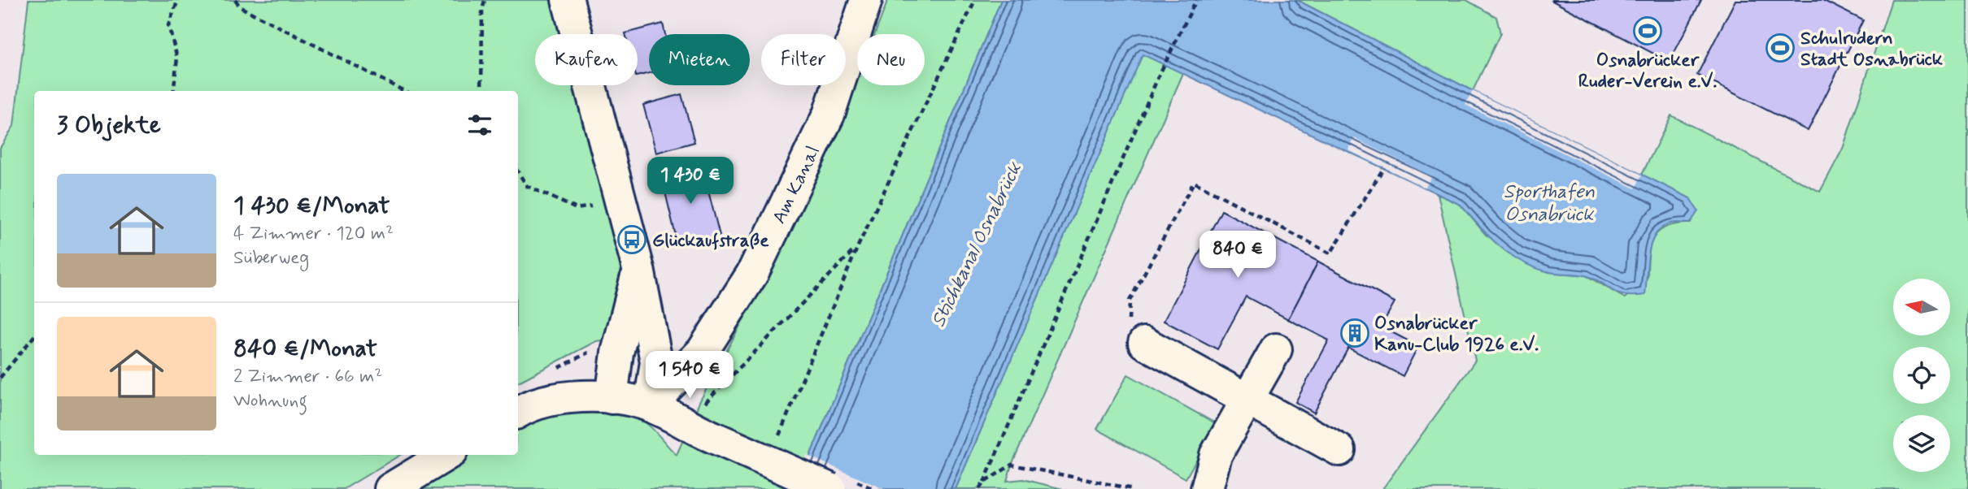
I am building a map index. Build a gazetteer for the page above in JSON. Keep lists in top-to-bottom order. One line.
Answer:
{"streets":{"street":["Am Kanal"]},"water":["Sporthafen Osnabrück","Stichkanal Osnabrück"],"places":{"sports":["Osnabrücker Ruder-Verein e.V.","Schulrudern Stadt Osnabrück"],"bus stop":["Glückaufstraße"],"building":["Osnabrücker Kanu-Club 1926 e.V."]},"north":"left","page":{"chip":["Kaufen","Mieten","Filter","Neu"],"heading":"3 Objekte","price":["1 430 €","840 €","1 540 €"],"list":[{"name":"1 430 €/Monat","note":"4 Zimmer · 120 m² · Süberweg"},{"name":"840 €/Monat","note":"2 Zimmer · 66 m² · Wohnung"}]}}
